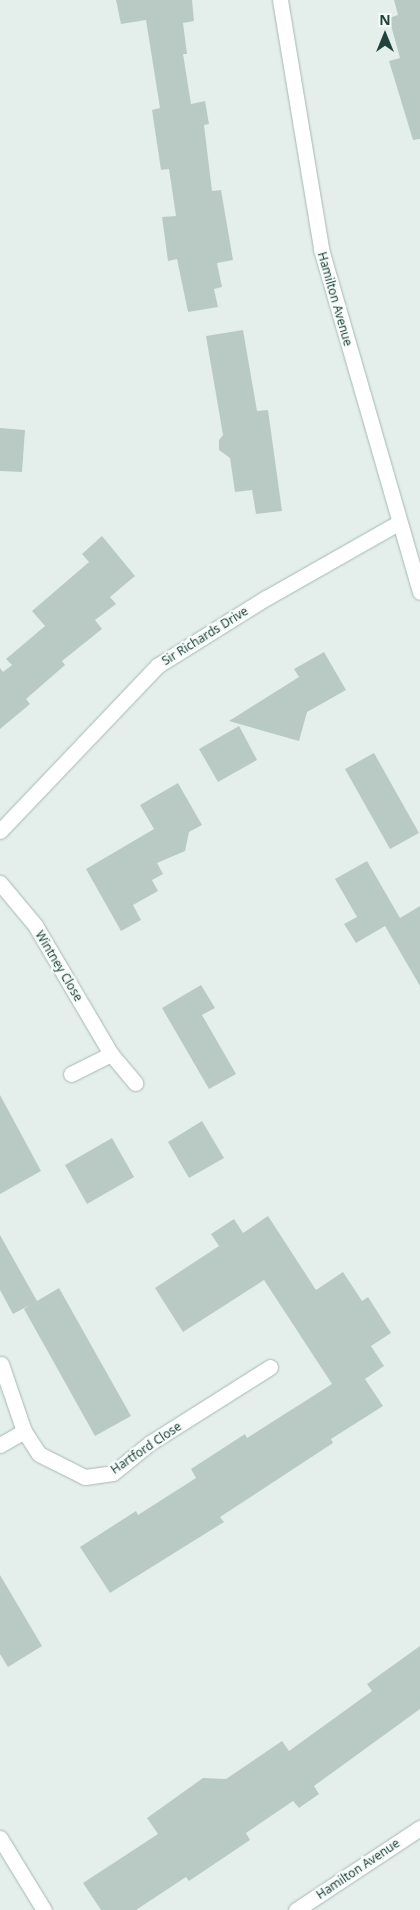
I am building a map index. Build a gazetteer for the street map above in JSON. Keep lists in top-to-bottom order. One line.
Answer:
{"streets":{"street":["Hamilton Avenue","Sir Richards Drive","Wintney Close","Hartford Close"]},"crossings":[["Hamilton Avenue","Sir Richards Drive"]],"north":"top"}
